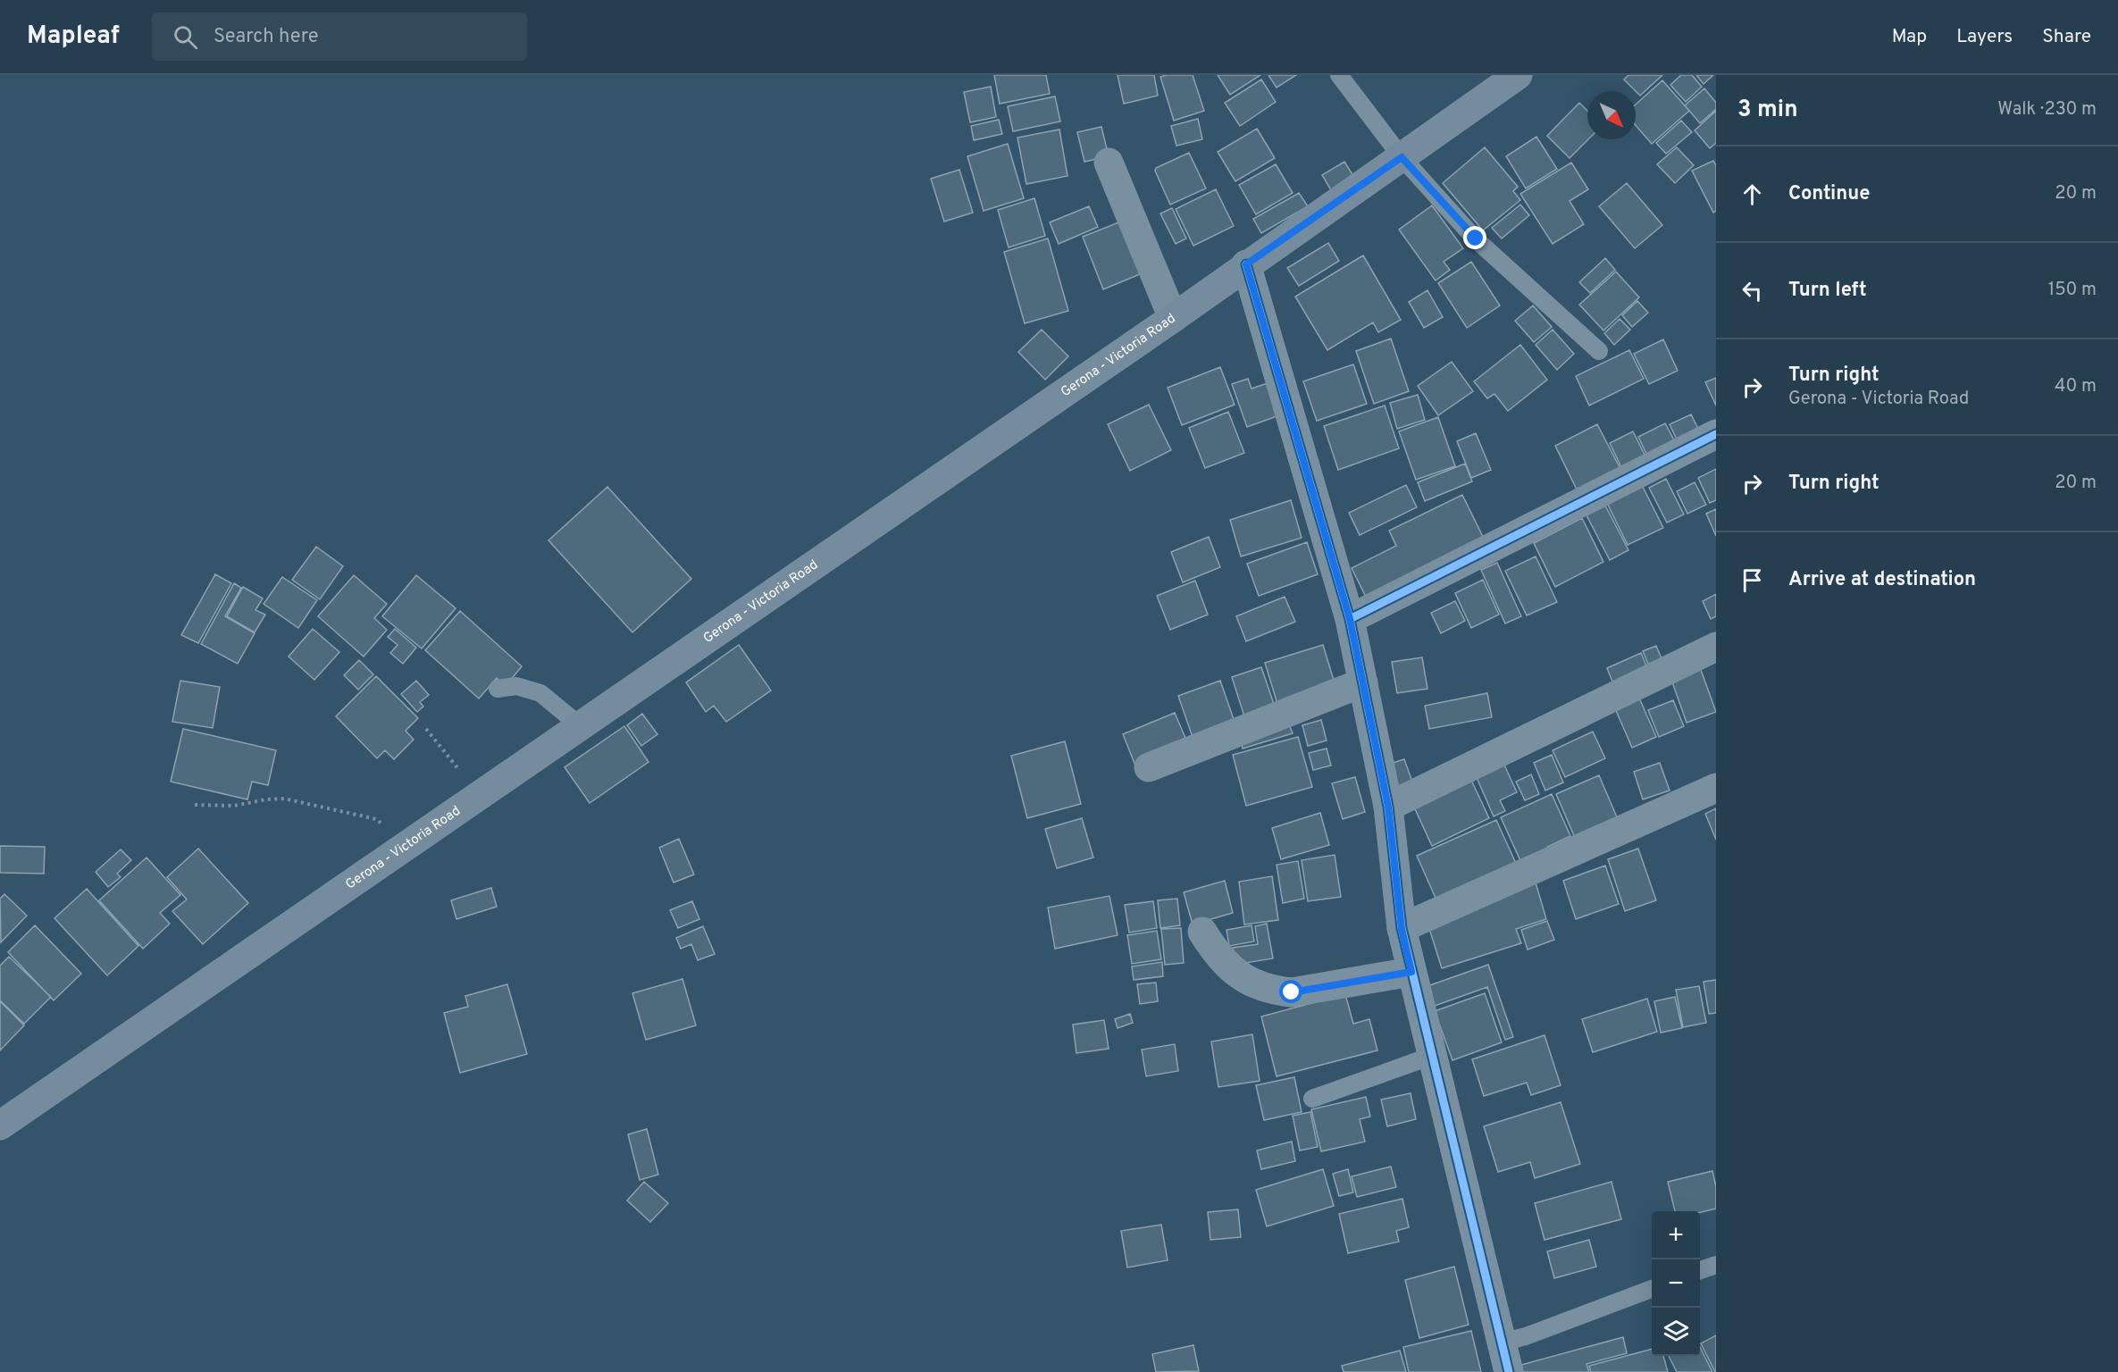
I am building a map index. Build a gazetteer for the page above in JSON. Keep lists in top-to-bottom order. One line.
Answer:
{"streets":{"main road":["Gerona - Victoria Road"]},"north":"bottom right","page":{"header":"Mapleaf","search":"Search here","nav":["Map","Layers","Share"],"heading":["3 min","Walk · 230 m"],"list":[["Continue","20 m"],["Turn left","150 m"],["Turn right","Gerona - Victoria Road","40 m"],["Turn right","20 m"],"Arrive at destination"],"map_buttons":["+","−"]}}
